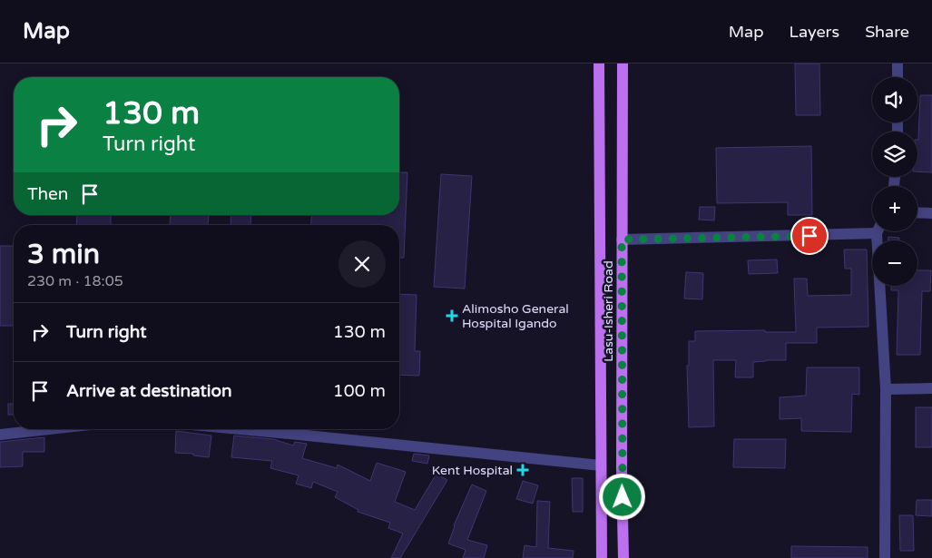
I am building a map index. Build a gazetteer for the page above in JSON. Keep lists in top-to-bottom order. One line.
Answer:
{"streets":{"main road":["Lasu-Isheri Road"]},"places":{"health":["Alimosho General Hospital Igando","Kent Hospital"]},"page":{"header":"Map","nav":["Map","Layers","Share"],"map_buttons":["+","−"],"turn":["130 m","Turn right"],"then":"Then","heading":["3 min","230 m · 18:05"],"list":[{"name":"Turn right","value":"130 m"},{"name":"Arrive at destination","value":"100 m"}]}}
